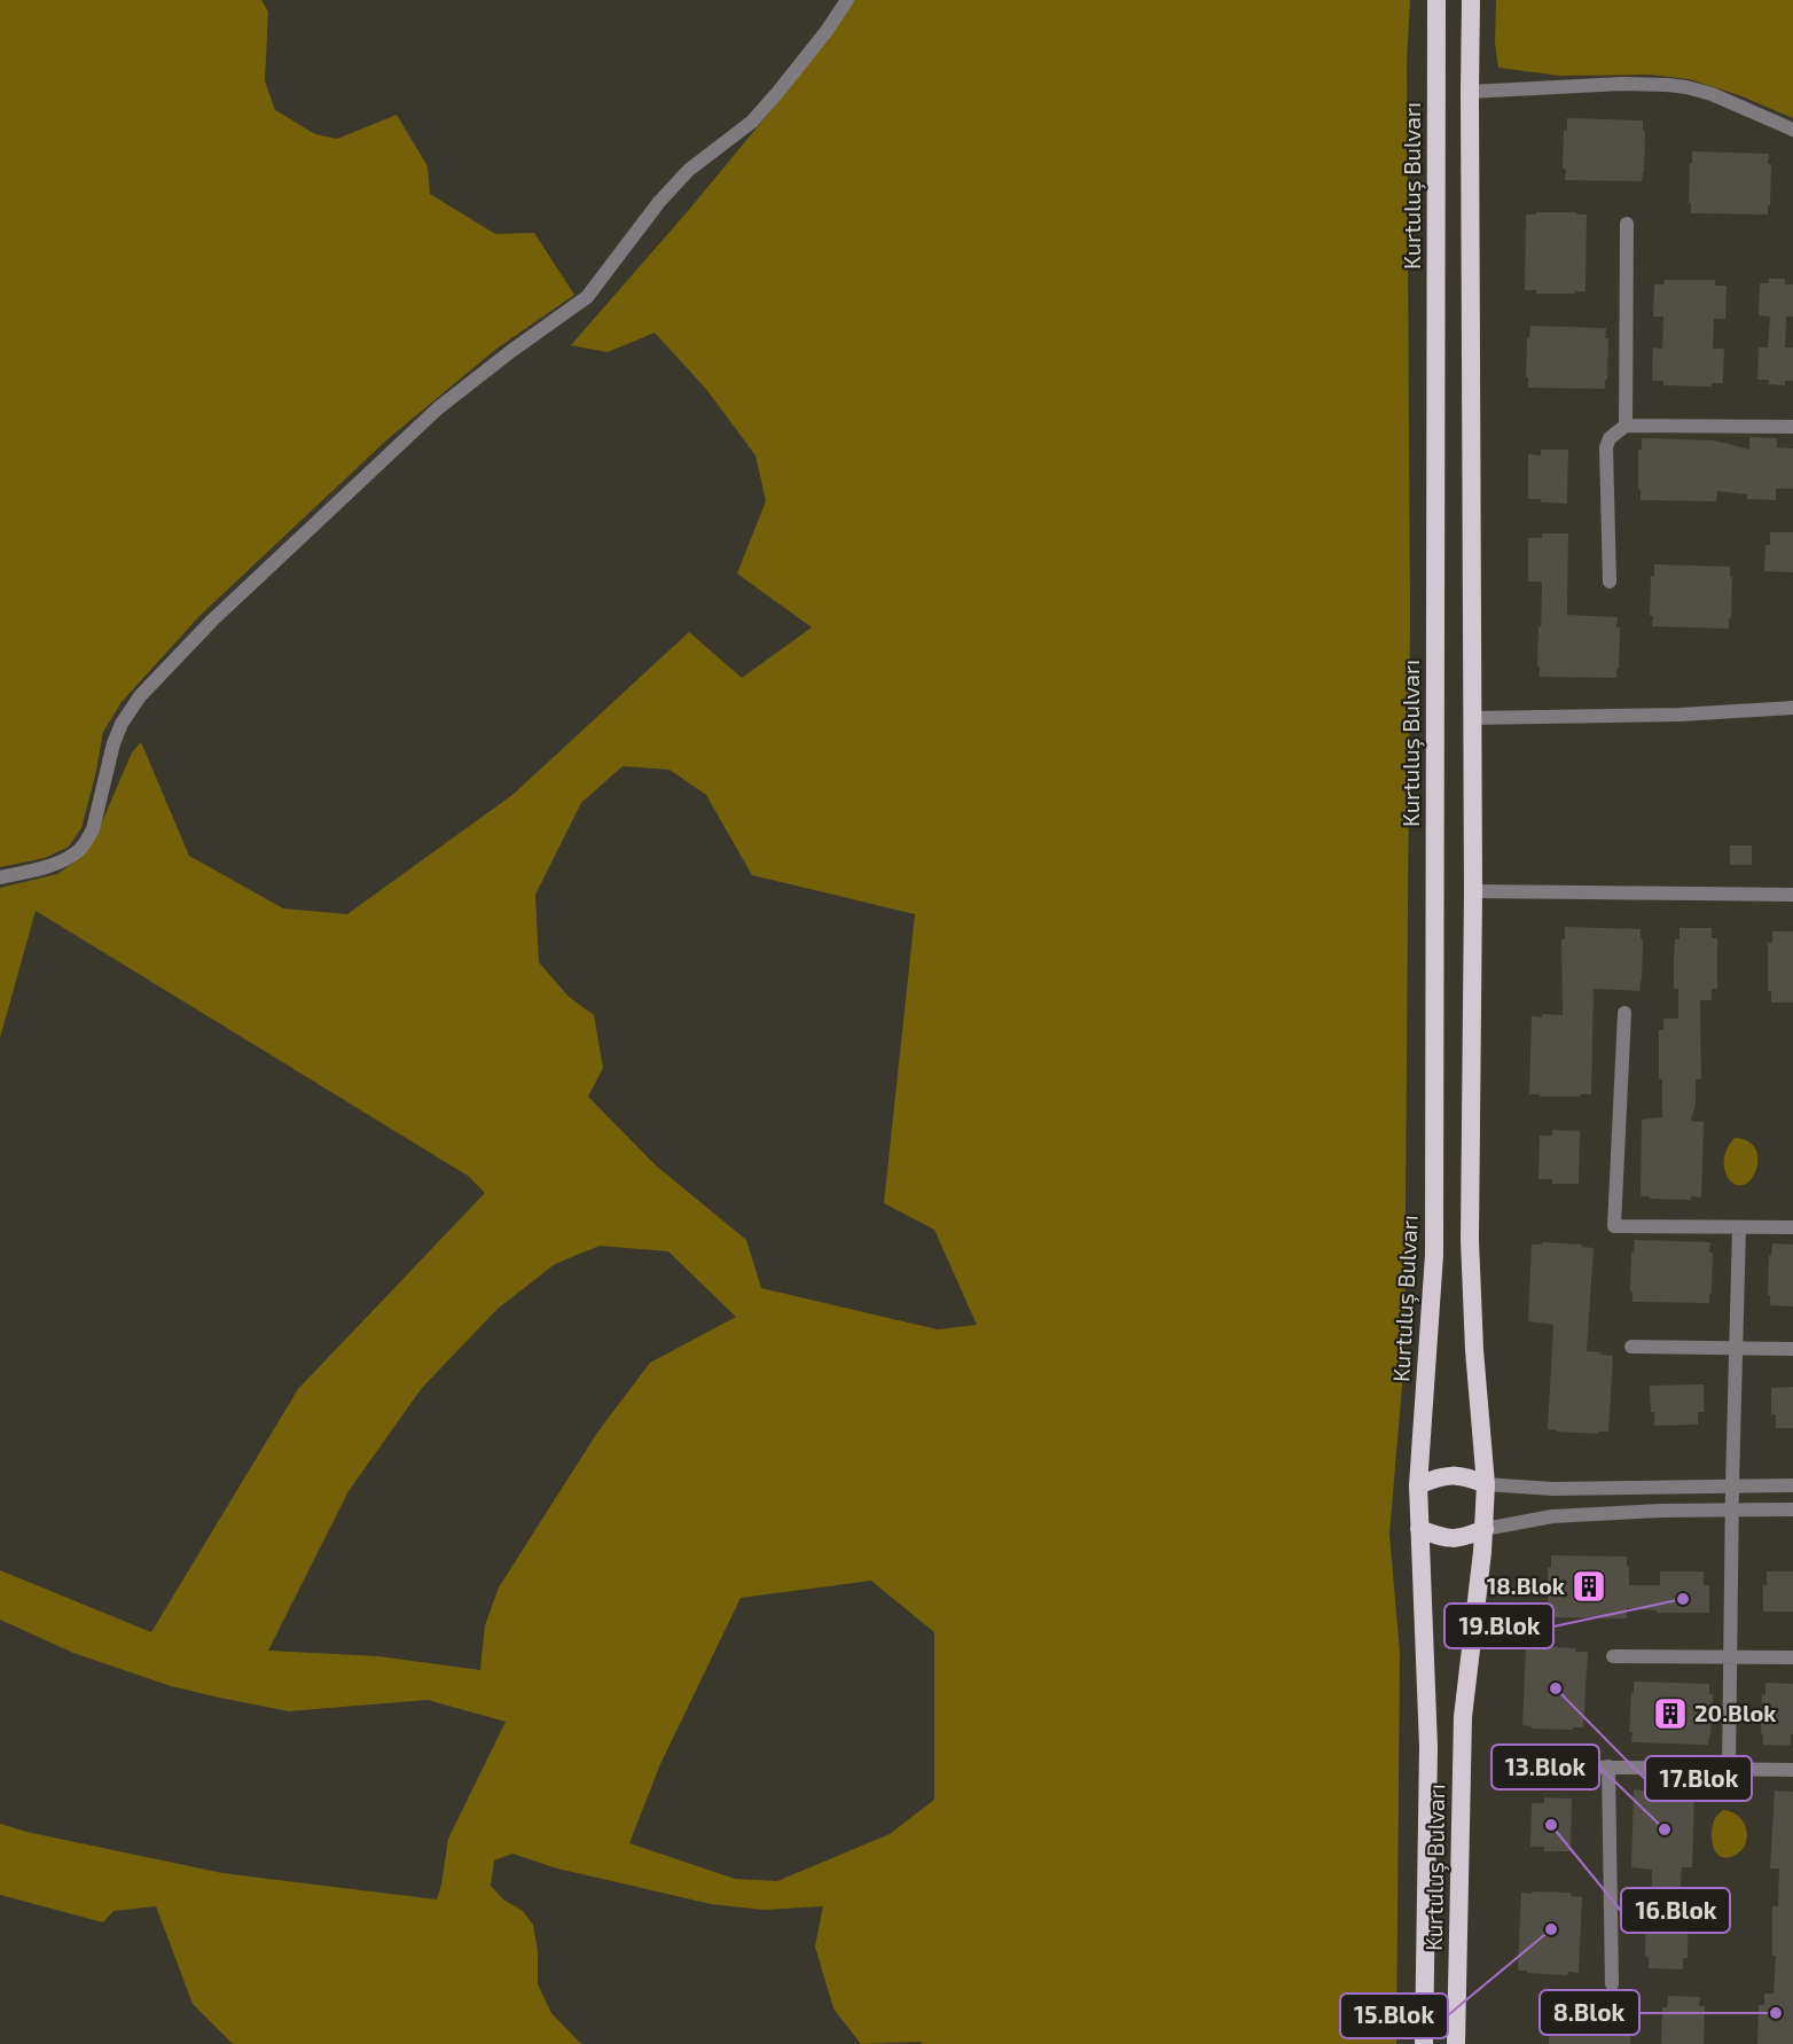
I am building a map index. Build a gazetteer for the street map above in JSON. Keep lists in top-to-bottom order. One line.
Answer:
{"streets":{"highway":["Kurtuluş Bulvarı"]},"places":{"building":["18.Blok","20.Blok"],"other":["19.Blok","17.Blok","16.Blok","13.Blok","15.Blok","8.Blok"]}}
